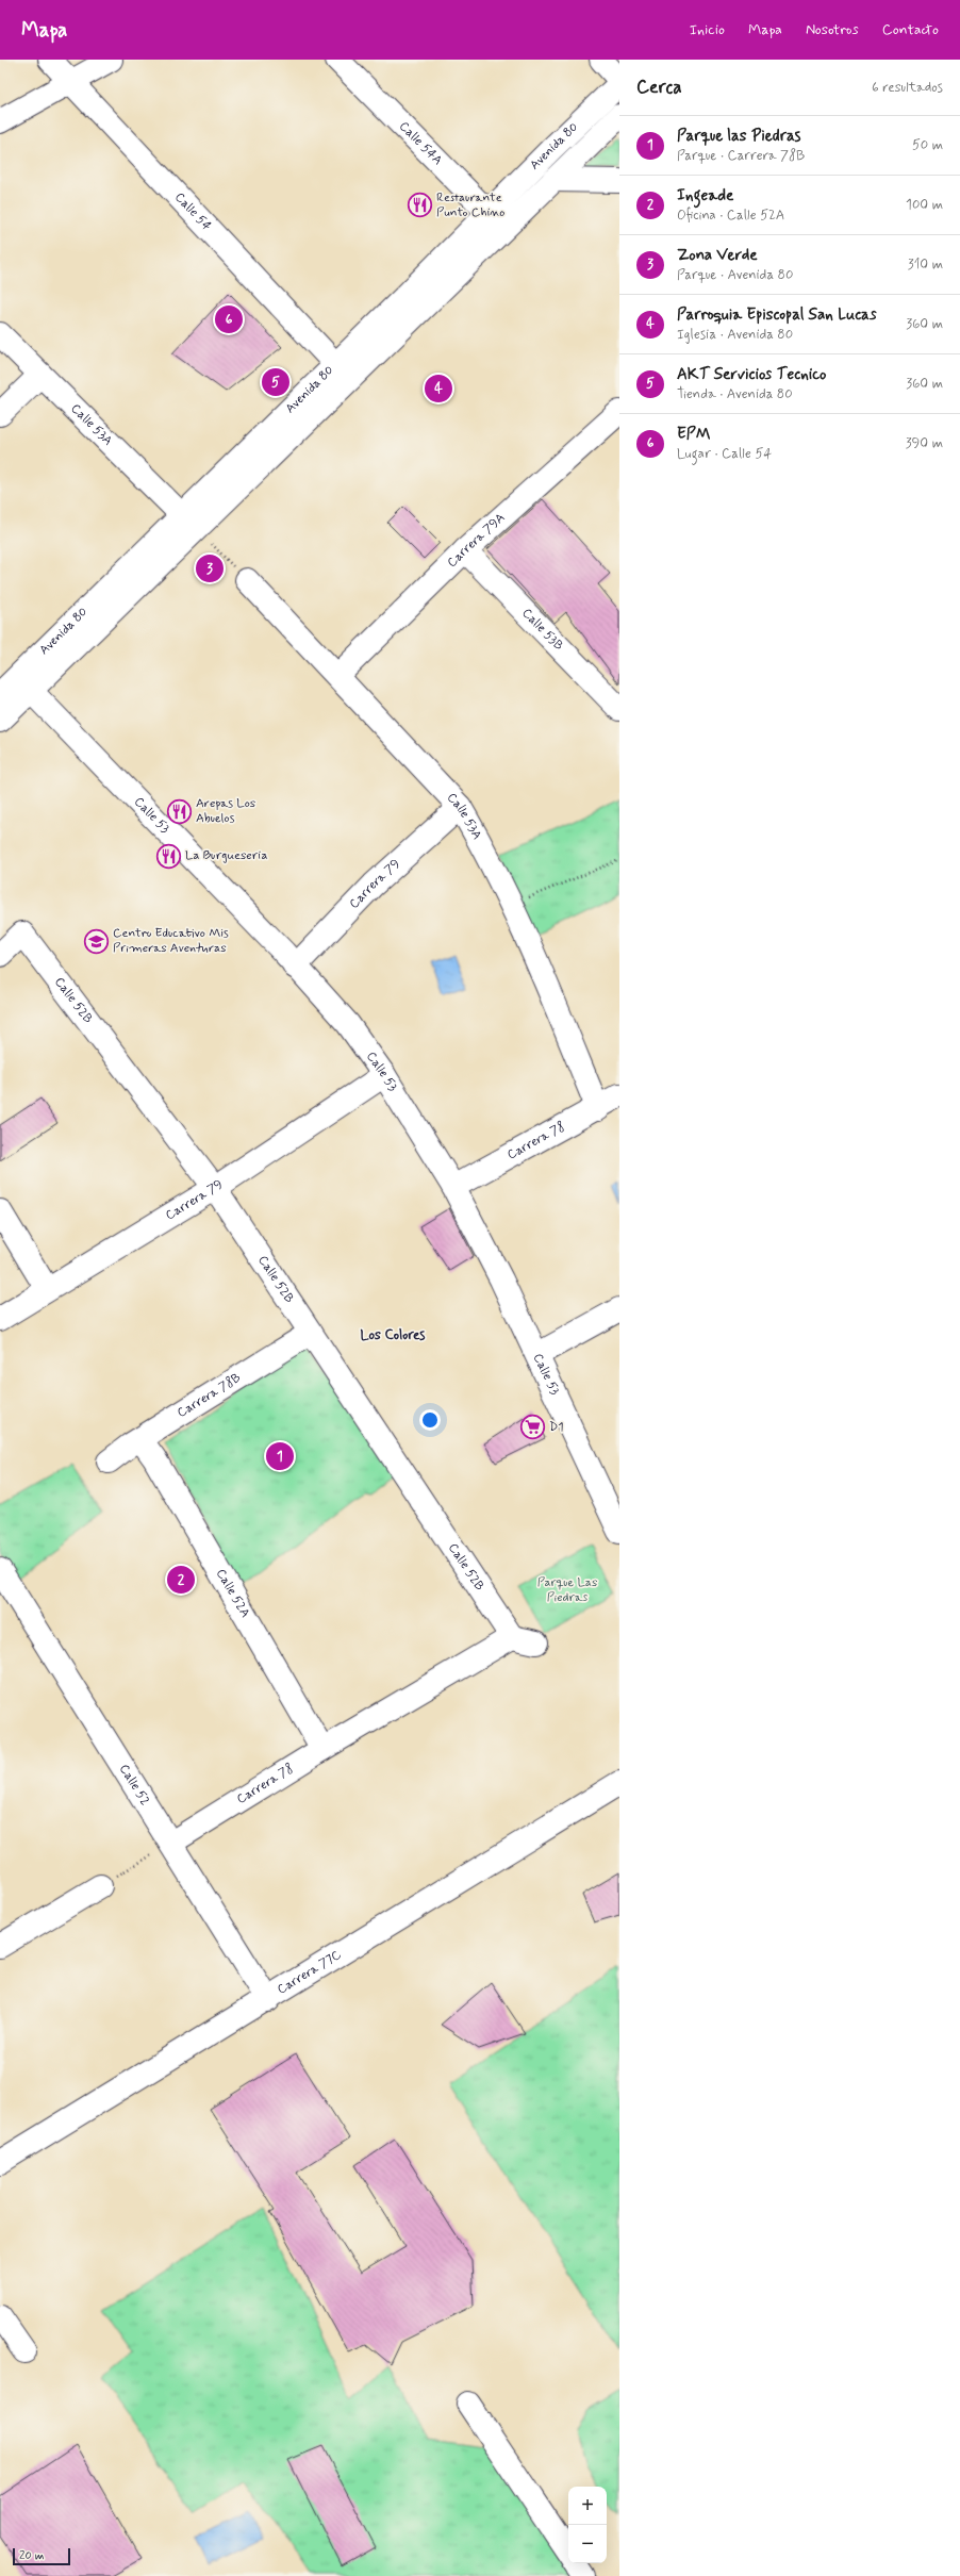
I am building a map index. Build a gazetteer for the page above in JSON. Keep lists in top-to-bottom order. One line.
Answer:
{"streets":{"street":["Calle 54A","Avenida 80","Calle 54","Calle 53A","Carrera 79A","Calle 53B","Calle 53","Carrera 79","Calle 52B","Carrera 78","Carrera 78B","Calle 52A","Calle 52","Carrera 77C"]},"crossings":[["Calle 54A","Avenida 80"],["Avenida 80","Calle 54"],["Avenida 80","Calle 53A"],["Avenida 80","Calle 53"],["Calle 53A","Carrera 79A"],["Calle 53A","Carrera 79"],["Calle 53A","Carrera 78"],["Carrera 79A","Calle 53B"],["Calle 53","Carrera 79"],["Calle 53","Carrera 78"],["Carrera 79","Calle 52B"],["Calle 52B","Carrera 78"],["Calle 52B","Carrera 78B"],["Carrera 78","Calle 52A"],["Carrera 78","Calle 52"],["Carrera 78B","Calle 52A"],["Calle 52","Carrera 77C"]],"districts":["Los Colores"],"parks":["Parque Las Piedras"],"places":{"restaurant":["Restaurante Punto Chino","Arepas Los Abuelos","La Burgueseria"],"school or university":["Centro Educativo Mis Primeras Aventuras"],"supermarket":["D1"]},"scale_bar":"20 m","page":{"header":"Mapa","nav":["Inicio","Mapa","Nosotros","Contacto"],"heading":["Cerca","6 resultados"],"list":[{"mark":"1","name":"Parque las Piedras","note":"Parque · Carrera 78B","value":"50 m"},{"mark":"2","name":"Ingeade","note":"Oficina · Calle 52A","value":"100 m"},{"mark":"3","name":"Zona Verde","note":"Parque · Avenida 80","value":"310 m"},{"mark":"4","name":"Parroquia Episcopal San Lucas","note":"Iglesia · Avenida 80","value":"360 m"},{"mark":"5","name":"AKT Servicios Tecnico","note":"Tienda · Avenida 80","value":"360 m"},{"mark":"6","name":"EPM","note":"Lugar · Calle 54","value":"390 m"}],"pins":["6","5","4","3","1","2"],"map_buttons":["+","−"],"scale":"20 m"}}
